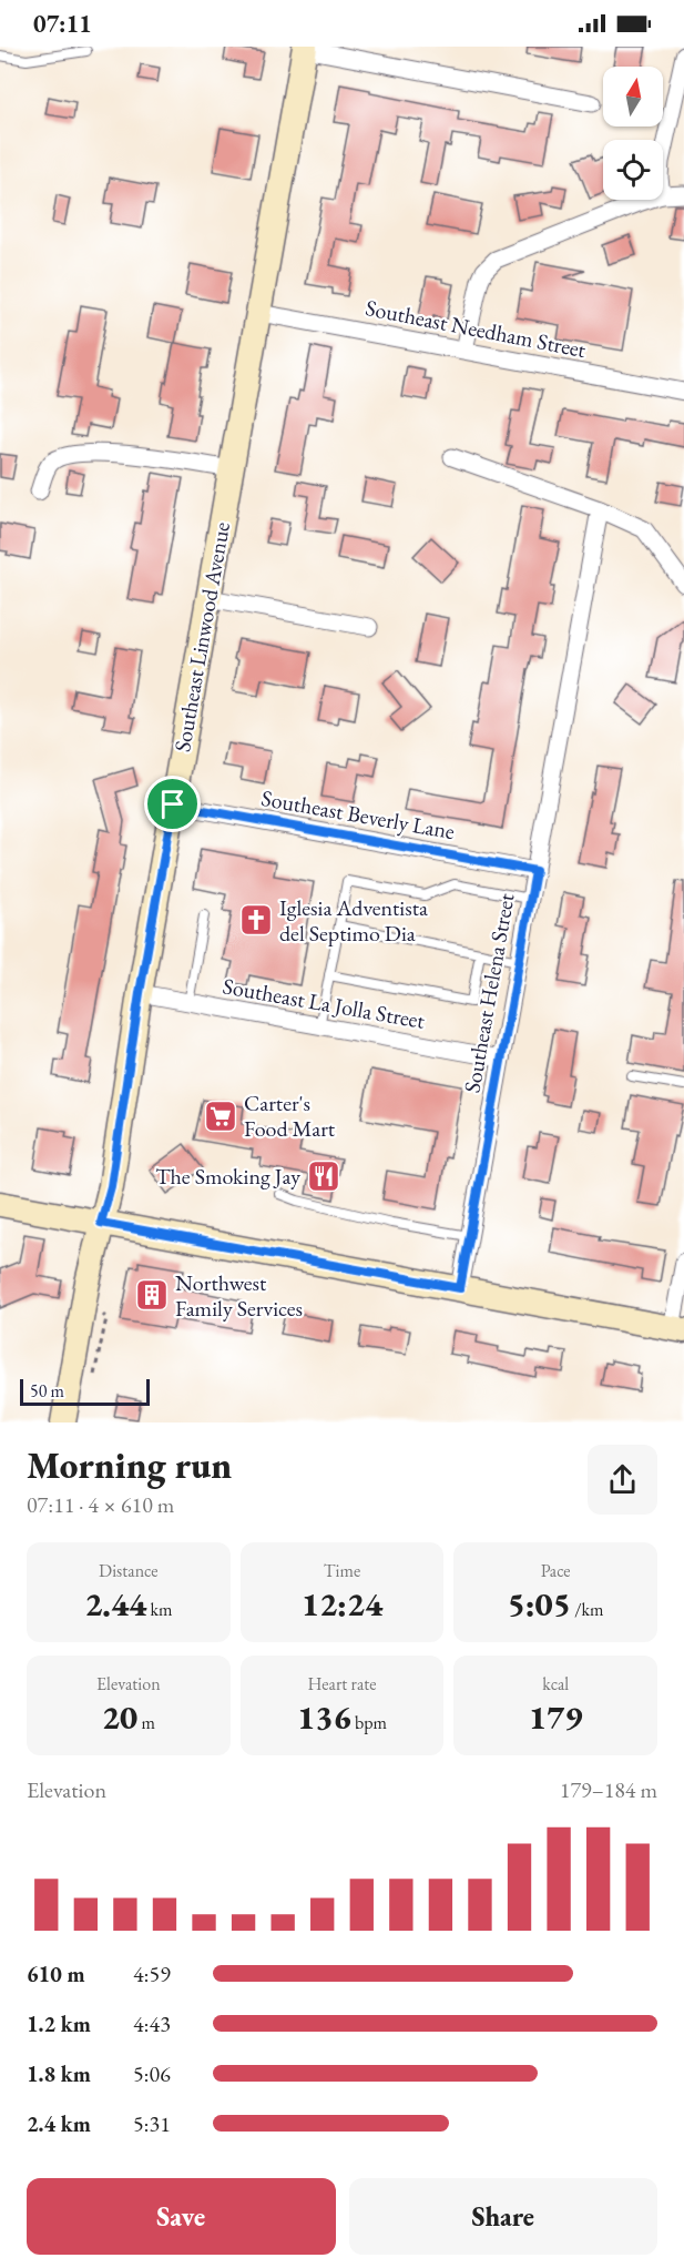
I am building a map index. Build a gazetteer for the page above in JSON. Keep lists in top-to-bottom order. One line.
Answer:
{"streets":{"main road":["Southeast Linwood Avenue"],"street":["Southeast Needham Street","Southeast Beverly Lane","Southeast Helena Street","Southeast La Jolla Street"]},"crossings":[["Southeast Needham Street","Southeast Linwood Avenue"],["Southeast Linwood Avenue","Southeast Beverly Lane"],["Southeast Linwood Avenue","Southeast La Jolla Street"],["Southeast Beverly Lane","Southeast Helena Street"],["Southeast Helena Street","Southeast La Jolla Street"]],"places":{"church":["Iglesia Adventista del Septimo Dia"],"supermarket":["Carter's Food Mart"],"restaurant":["The Smoking Jay"],"building":["Northwest Family Services"]},"scale_bar":"50 m","north":"top","page":{"status":"07:11","scale":"50 m","heading":["Morning run","07:11 · 4 × 610 m"],"stats":[["Distance","2.44 km"],["Time","12:24"],["Pace","5:05 /km"],["Elevation","20 m"],["Heart rate","136 bpm"],["kcal","179"]],"chart":["Elevation","179–184 m"],"list":[{"name":"610 m","note":"4:59"},{"name":"1.2 km","note":"4:43"},{"name":"1.8 km","note":"5:06"},{"name":"2.4 km","note":"5:31"}],"buttons":["Save","Share"]}}
